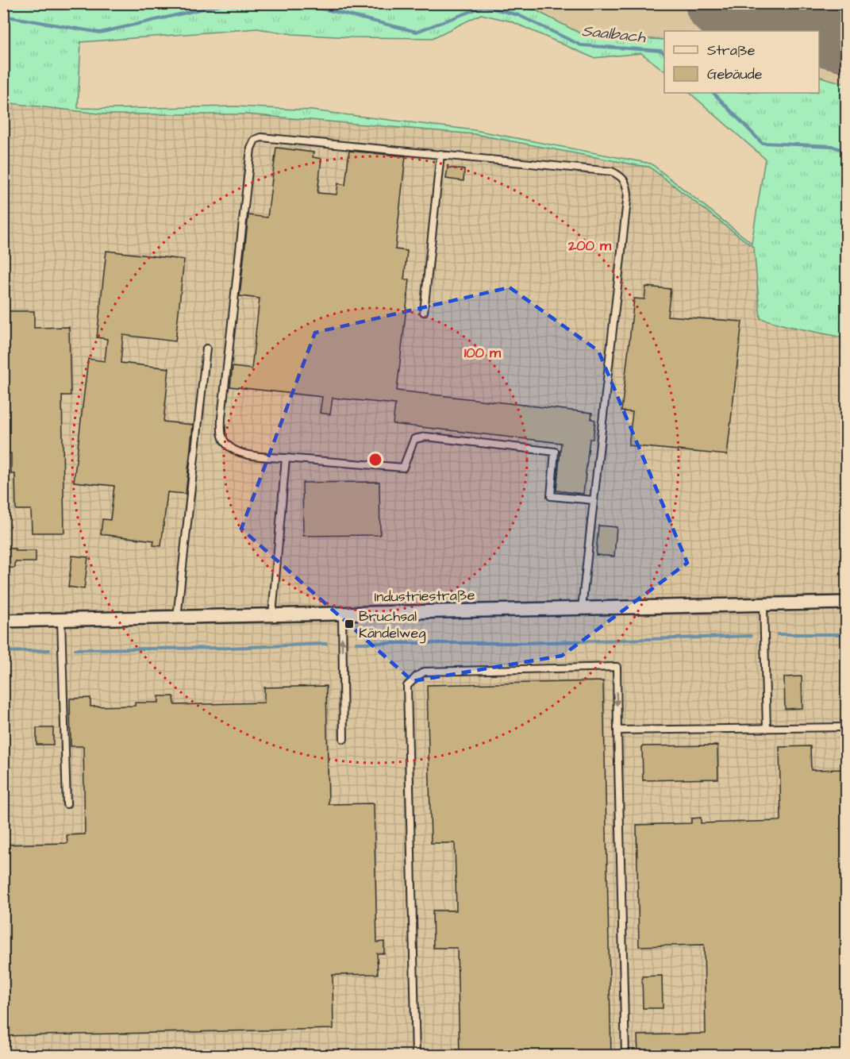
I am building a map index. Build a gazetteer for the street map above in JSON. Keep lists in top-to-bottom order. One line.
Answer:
{"streets":{"street":["Industriestraße"]},"water":["Saalbach"],"places":{"transit":["Bruchsal Kändelweg"]},"legend":["Straße","Gebäude"],"rings":["200 m","100 m"]}
